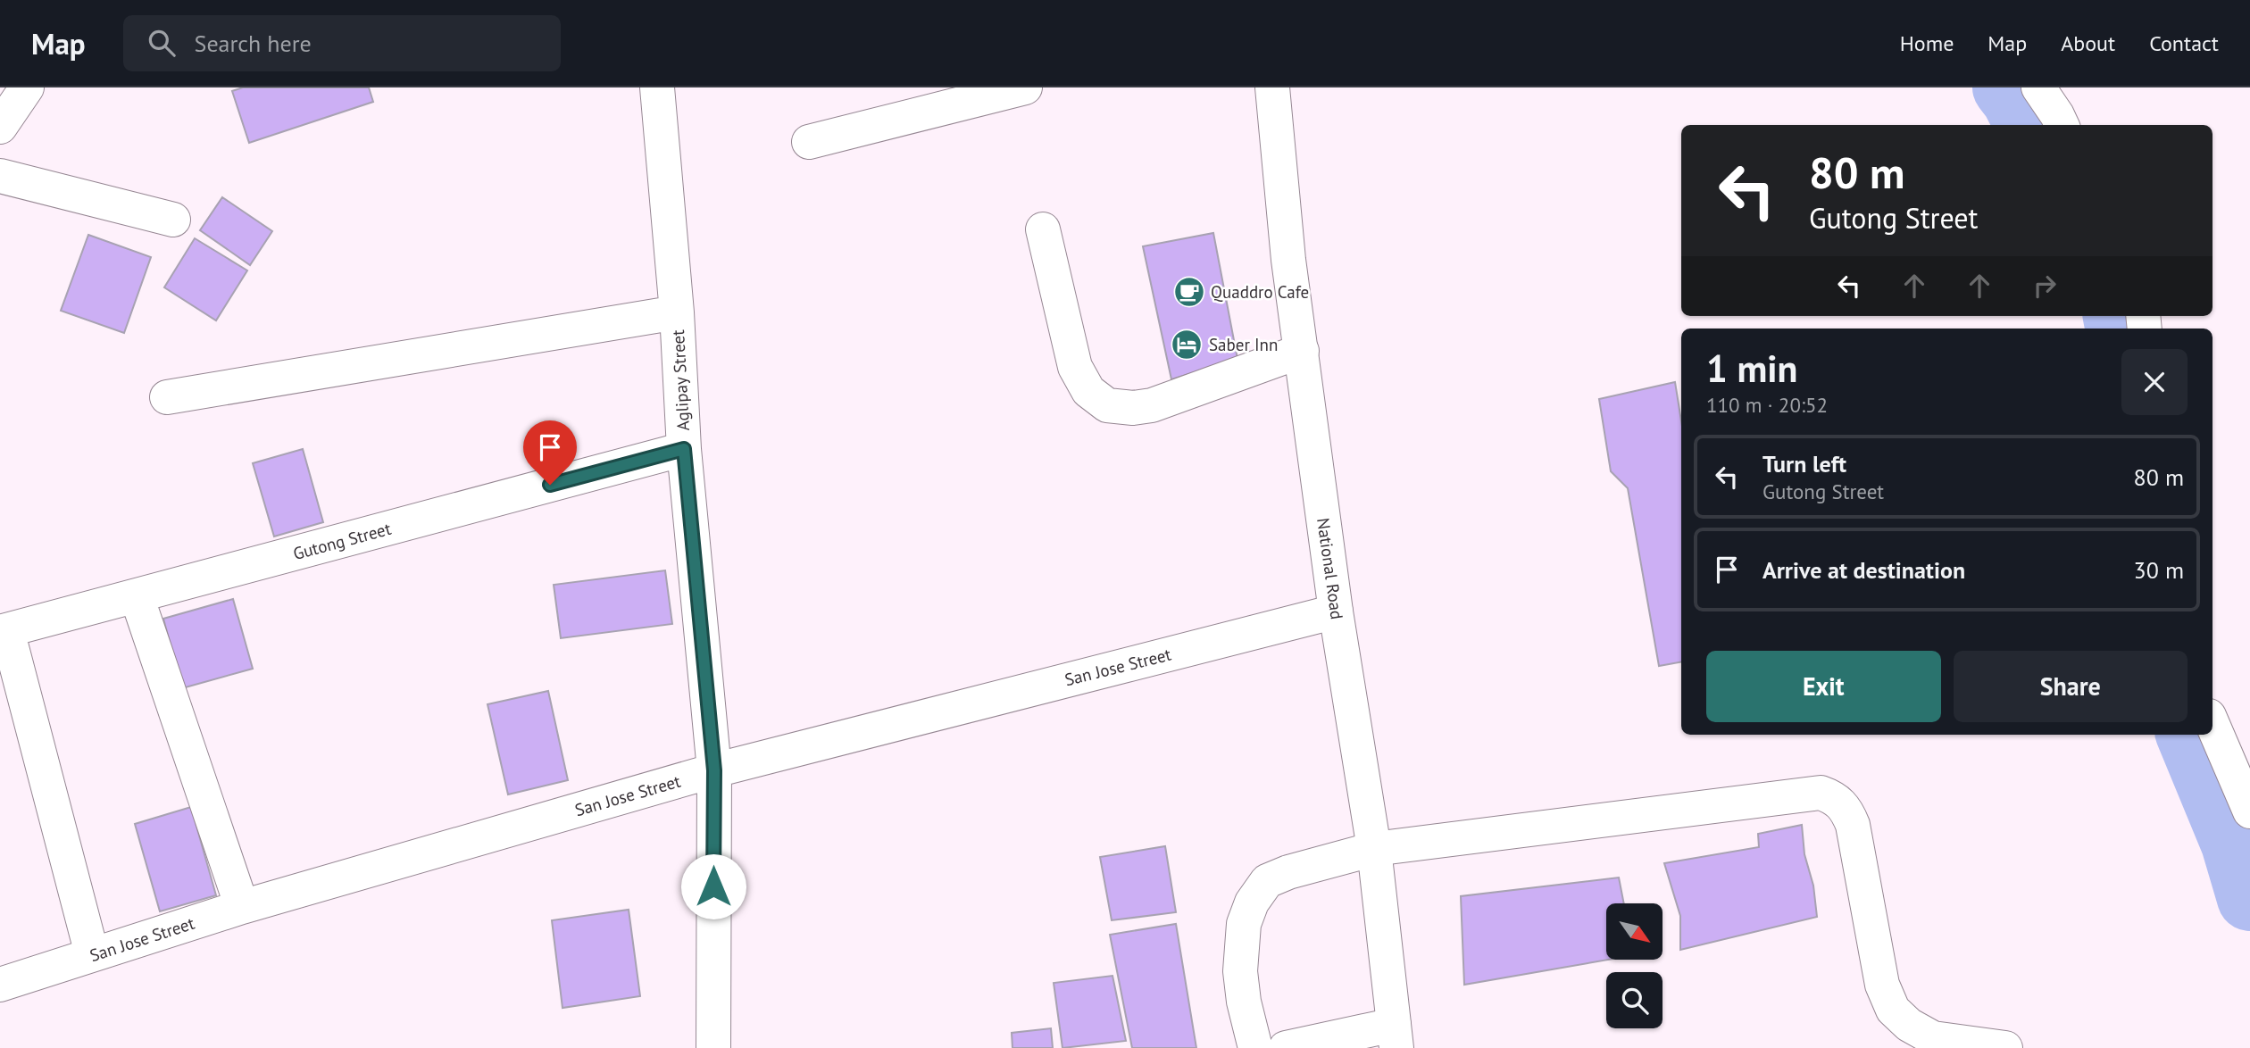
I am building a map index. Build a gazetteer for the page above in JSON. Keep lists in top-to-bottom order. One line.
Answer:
{"streets":{"street":["Aglipay Street","Gutong Street","National Road","San Jose Street"]},"crossings":[["Aglipay Street","Gutong Street"],["Aglipay Street","San Jose Street"],["National Road","San Jose Street"]],"places":{"cafe":["Quaddro Cafe"],"hotel":["Saber Inn"]},"north":"bottom right","page":{"header":"Map","search":"Search here","nav":["Home","Map","About","Contact"],"turn":["80 m","Gutong Street"],"heading":["1 min","110 m · 20:52"],"list":[{"name":"Turn left","note":"Gutong Street","value":"80 m"},{"name":"Arrive at destination","value":"30 m"}],"buttons":["Exit","Share"]}}
